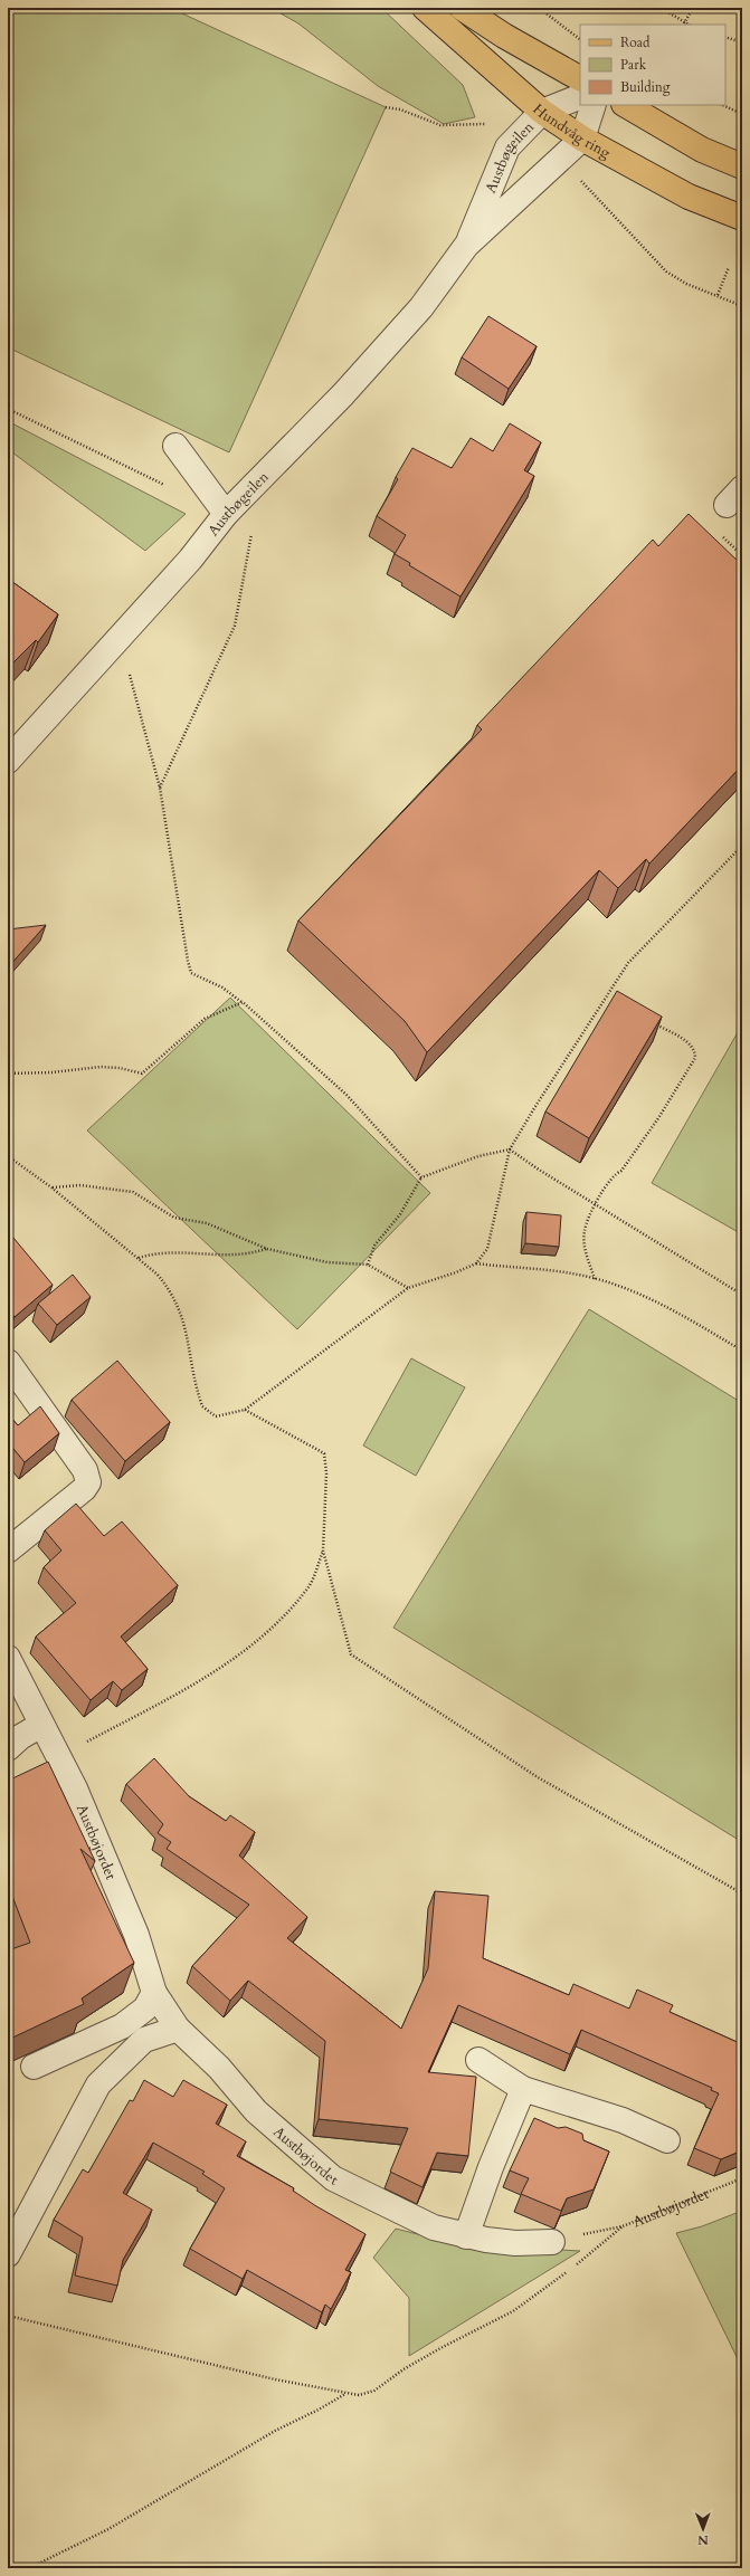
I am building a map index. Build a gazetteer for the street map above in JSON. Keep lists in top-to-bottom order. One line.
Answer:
{"streets":{"main road":["Hundvåg ring"],"street":["Austbøgeilen","Austbøjordet"]},"crossings":[["Hundvåg ring","Austbøgeilen"]],"legend":["Road","Park","Building"],"north":"bottom"}
